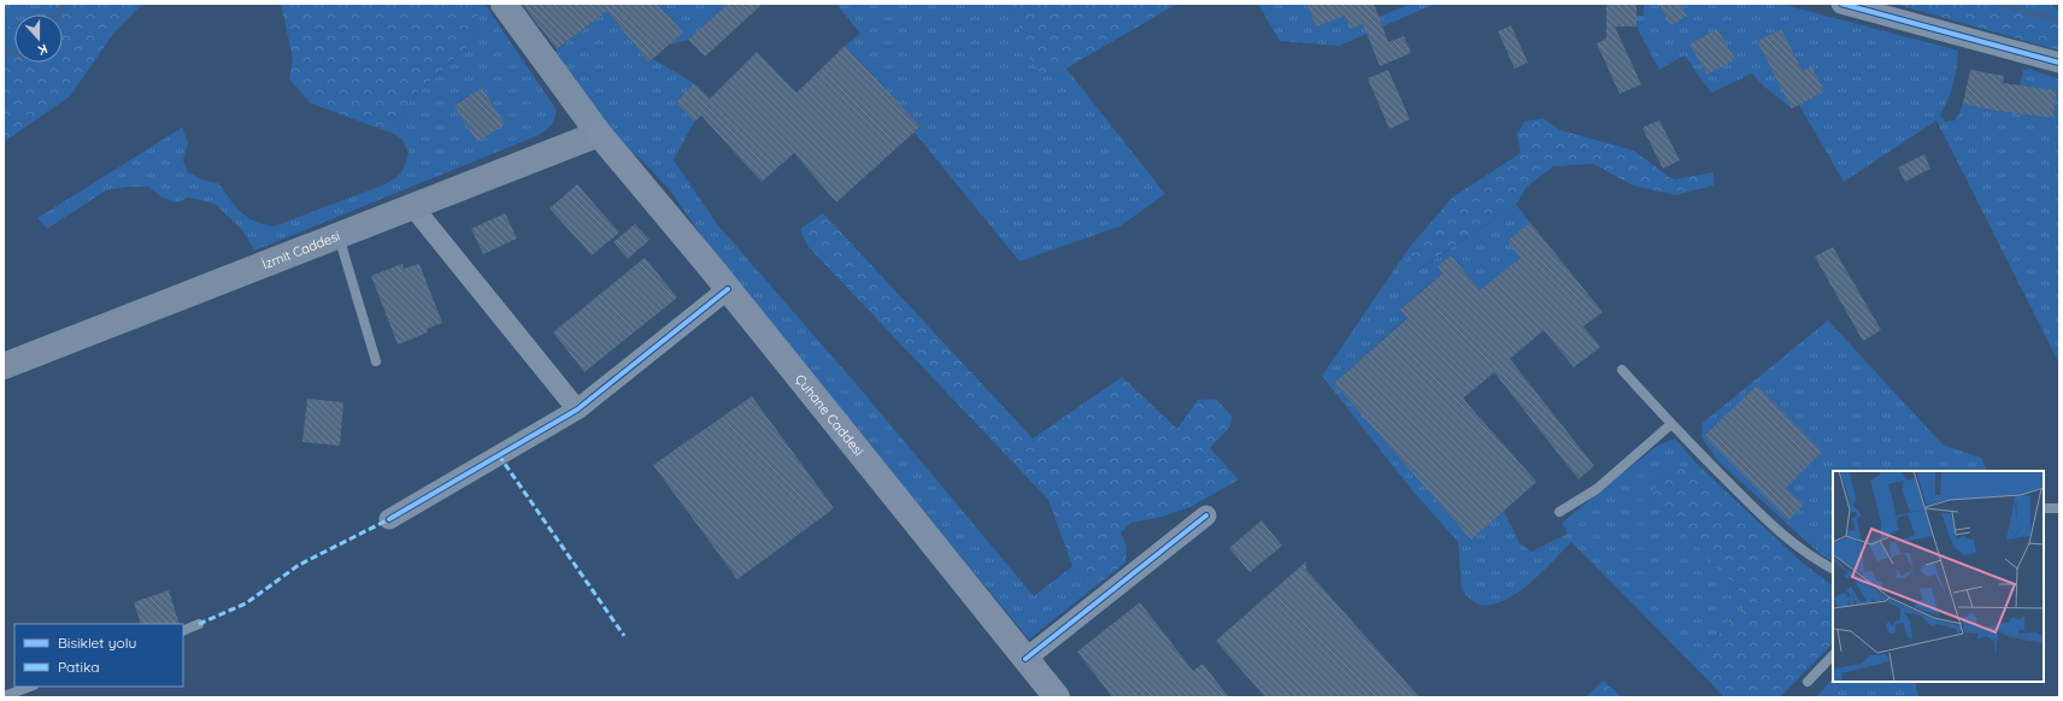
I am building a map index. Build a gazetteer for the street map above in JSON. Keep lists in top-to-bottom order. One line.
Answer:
{"streets":{"main road":["İzmit Caddesi","Çuhane Caddesi"]},"crossings":[["İzmit Caddesi","Çuhane Caddesi"]],"legend":["Bisiklet yolu","Patika"],"north":"bottom"}
